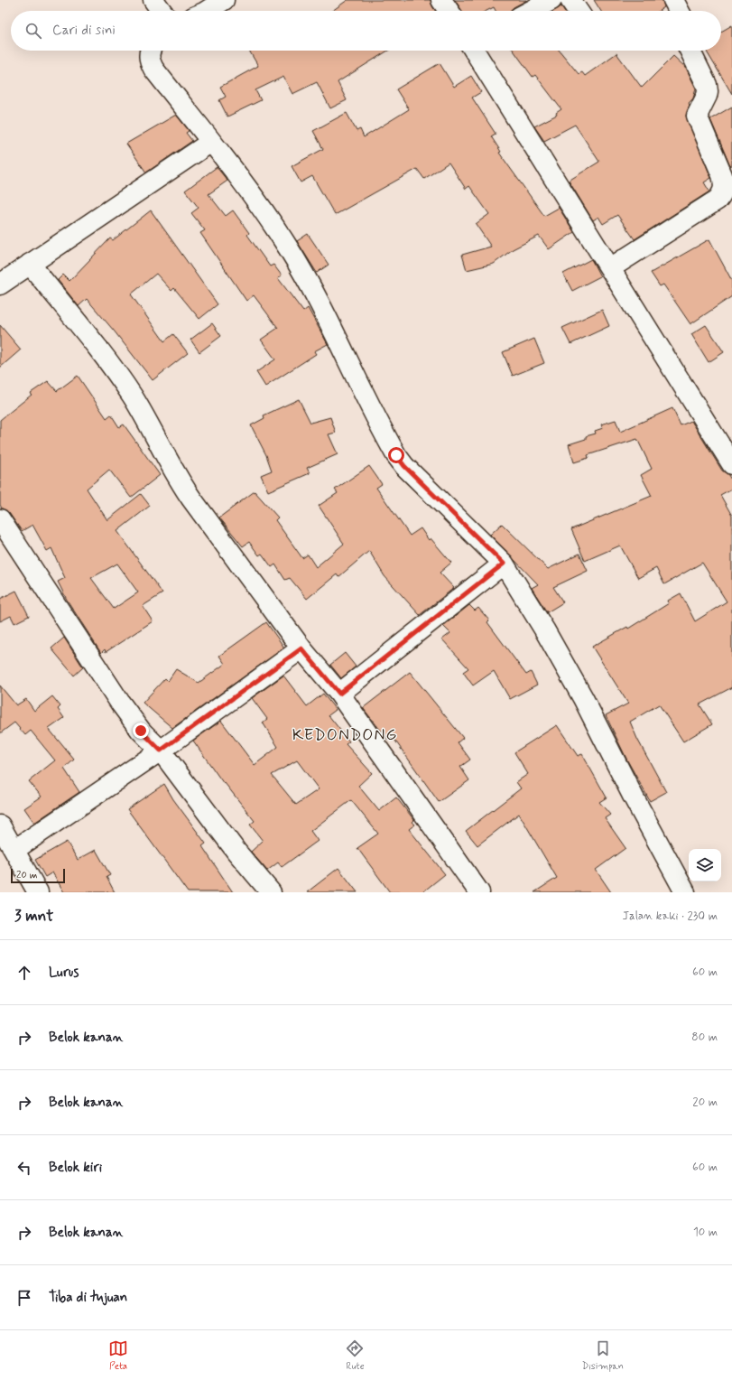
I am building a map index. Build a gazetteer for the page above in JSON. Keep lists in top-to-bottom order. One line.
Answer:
{"districts":["KEDONDONG"],"scale_bar":"20 m","page":{"search":"Cari di sini","scale":"20 m","heading":["3 mnt","Jalan kaki · 230 m"],"list":[["Lurus","60 m"],["Belok kanan","80 m"],["Belok kanan","20 m"],["Belok kiri","60 m"],["Belok kanan","10 m"],"Tiba di tujuan"],"nav":["Peta","Rute","Disimpan"]}}
